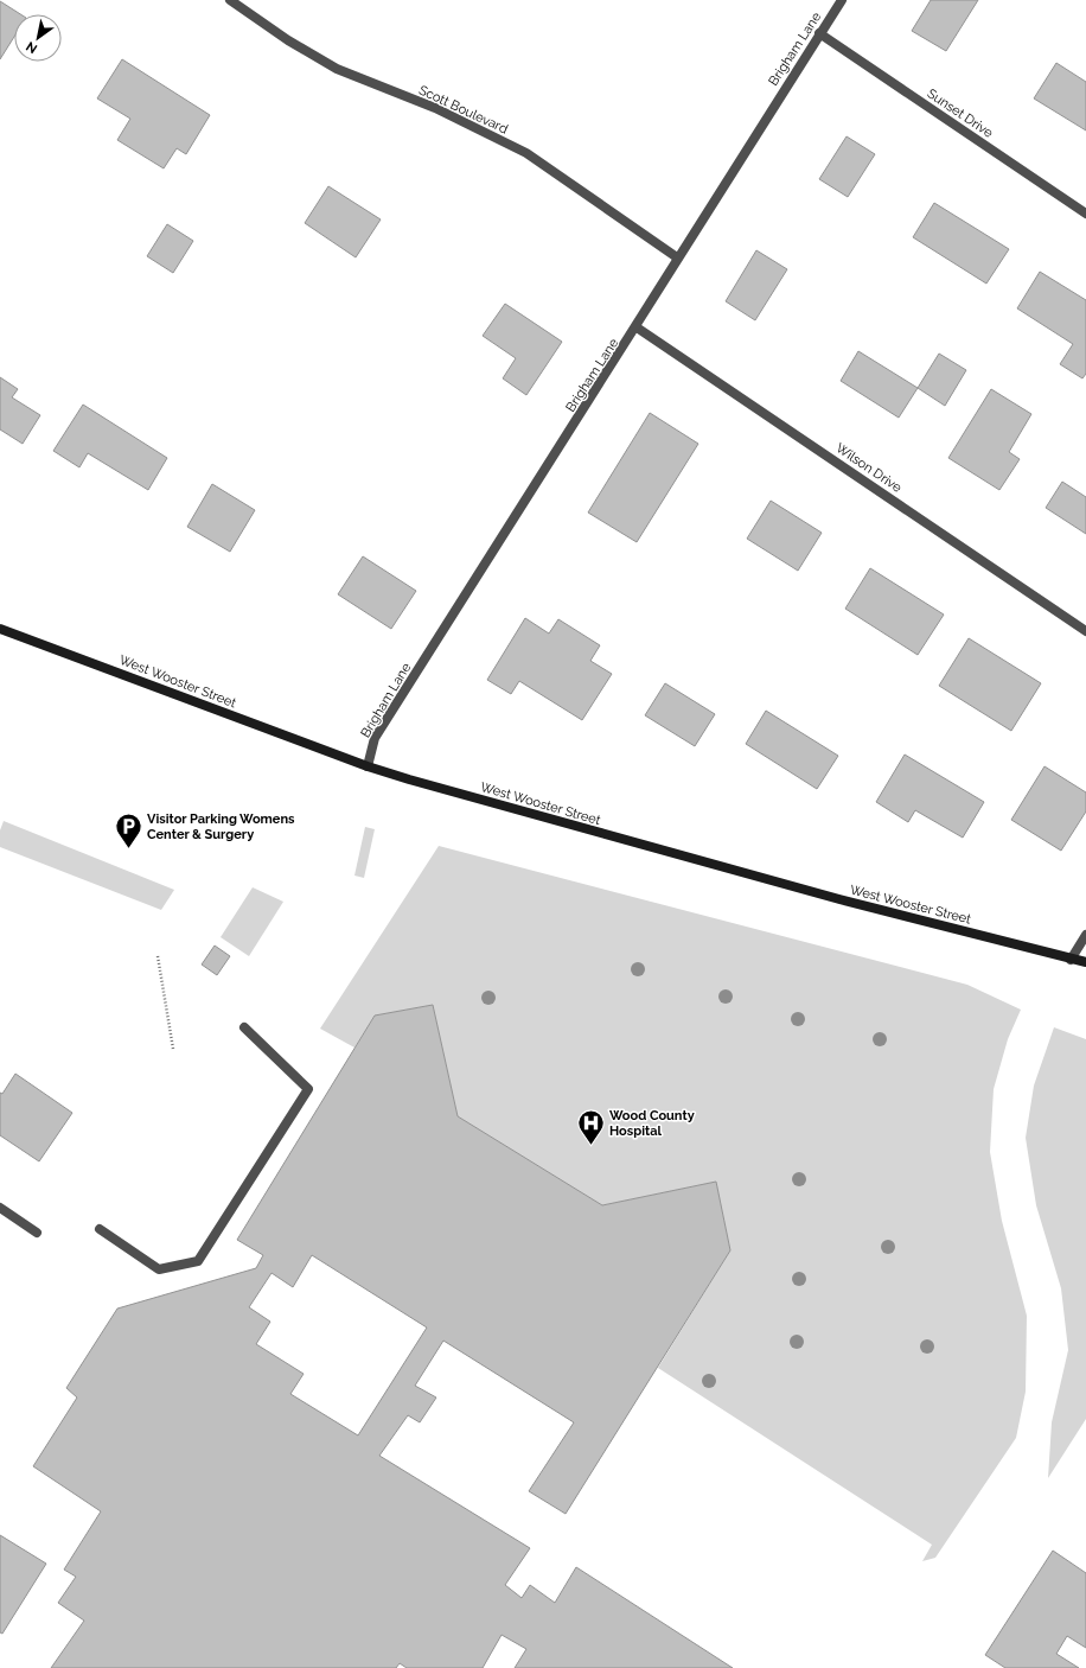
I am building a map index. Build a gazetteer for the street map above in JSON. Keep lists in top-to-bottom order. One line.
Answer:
{"streets":{"main road":["West Wooster Street"],"street":["Brigham Lane","Scott Boulevard","Sunset Drive","Wilson Drive"]},"crossings":[["Brigham Lane","Scott Boulevard"],["Brigham Lane","Sunset Drive"],["Brigham Lane","Wilson Drive"],["Brigham Lane","West Wooster Street"]],"places":{"parking":["Visitor Parking Womens Center & Surgery"],"hospital":["Wood County Hospital"]},"north":"bottom left"}
